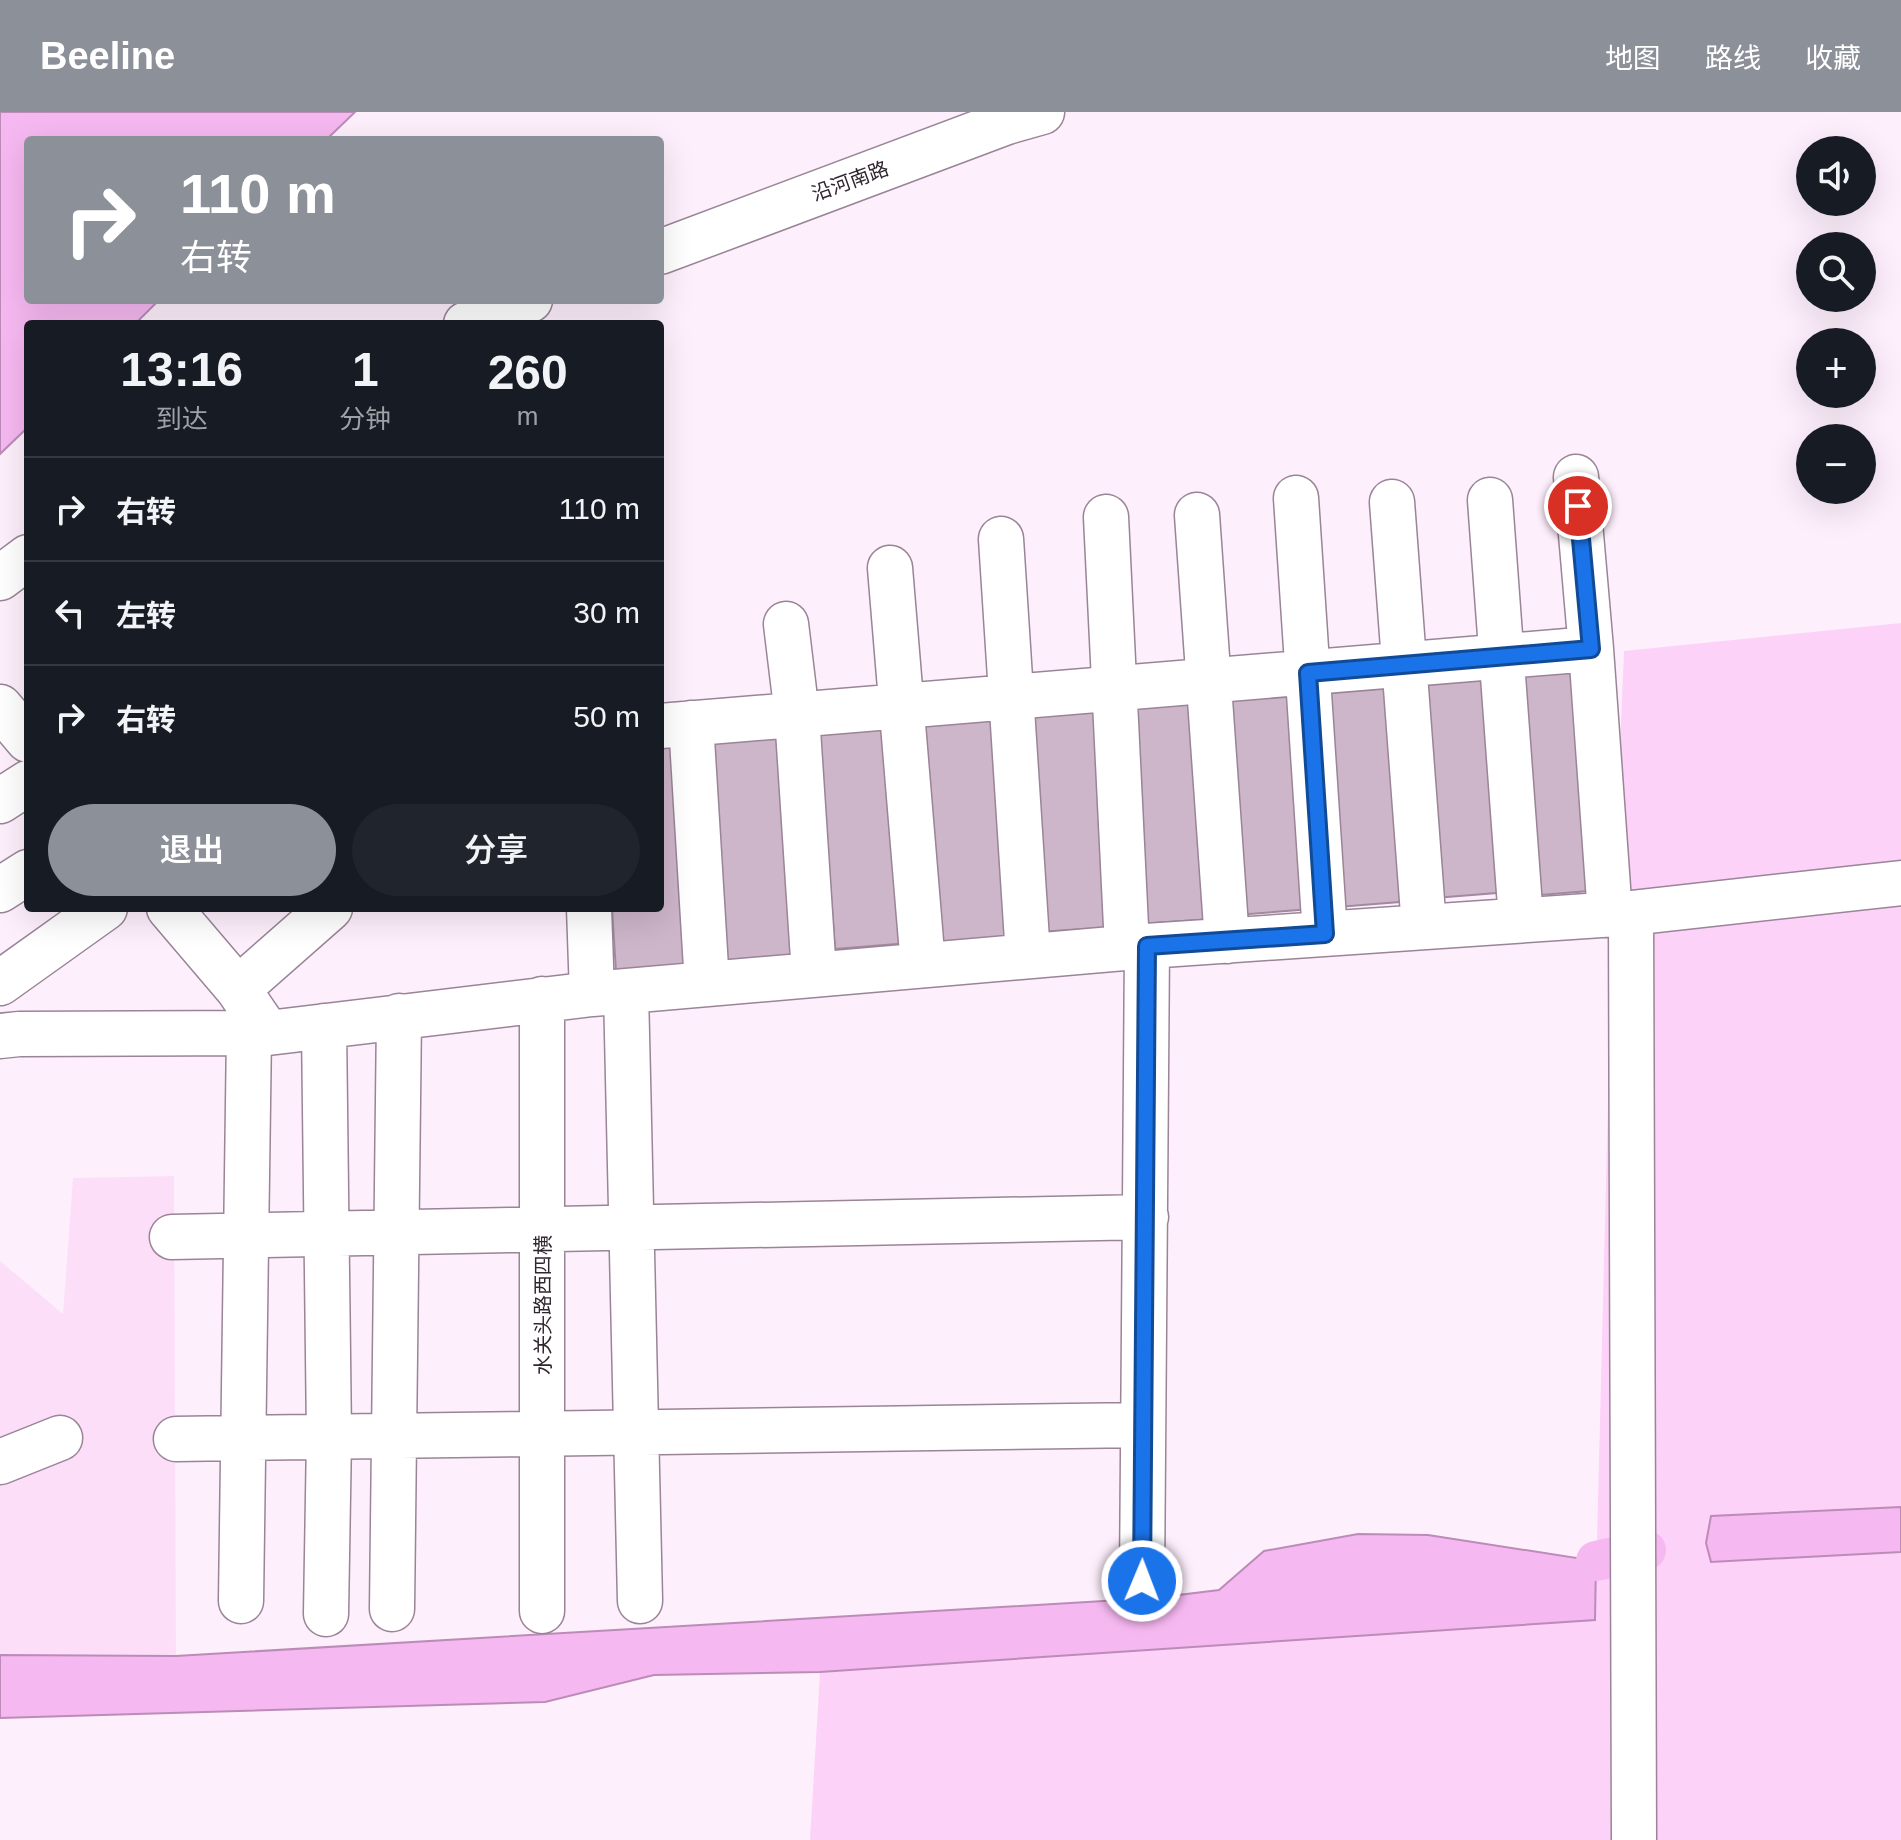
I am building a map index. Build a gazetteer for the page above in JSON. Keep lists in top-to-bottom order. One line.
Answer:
{"streets":{"street":["沿河南路","水关头路西四横"]},"page":{"header":"Beeline","nav":["地图","路线","收藏"],"map_buttons":["+","−"],"turn":["110 m","右转"],"eta":["13:16","到达","1","分钟","260","m"],"list":[{"name":"右转","value":"110 m"},{"name":"左转","value":"30 m"},{"name":"右转","value":"50 m"}],"buttons":["退出","分享"]}}
